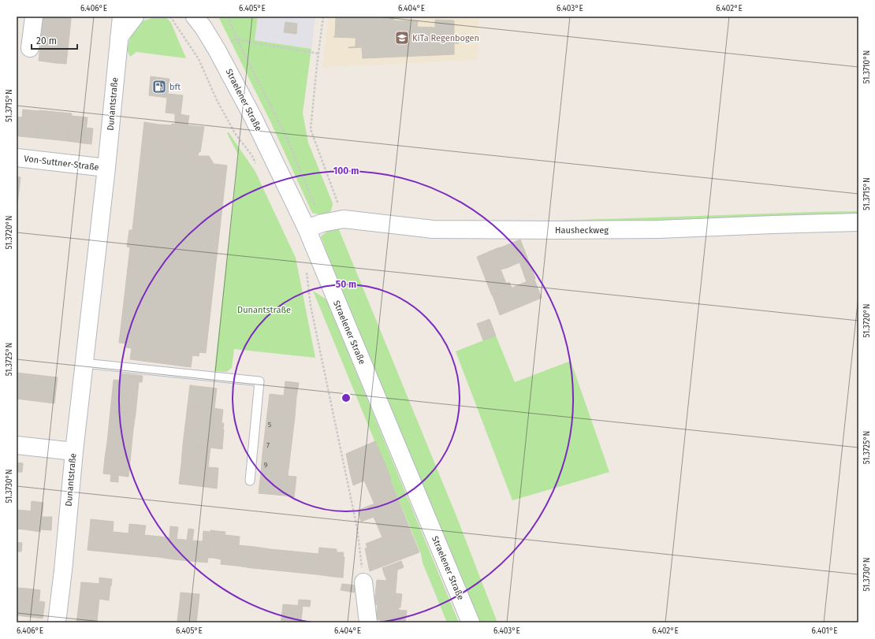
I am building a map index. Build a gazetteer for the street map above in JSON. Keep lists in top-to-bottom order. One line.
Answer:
{"streets":{"street":["Straelener Straße","Dunantstraße","Von-Suttner-Straße","Hausheckweg"]},"crossings":[["Straelener Straße","Hausheckweg"],["Dunantstraße","Von-Suttner-Straße"]],"parks":["Dunantstraße"],"places":{"school or university":["KiTa Regenbogen"],"fuel station":["bft"]},"house_numbers":["5","7","9"],"scale_bar":"20 m","coordinates":["6.406°E","6.405°E","6.404°E","6.403°E","6.402°E","51.3710°N","51.3715°N","51.3720°N","51.3725°N","51.3730°N","6.401°E"],"rings":["100 m","50 m"]}
